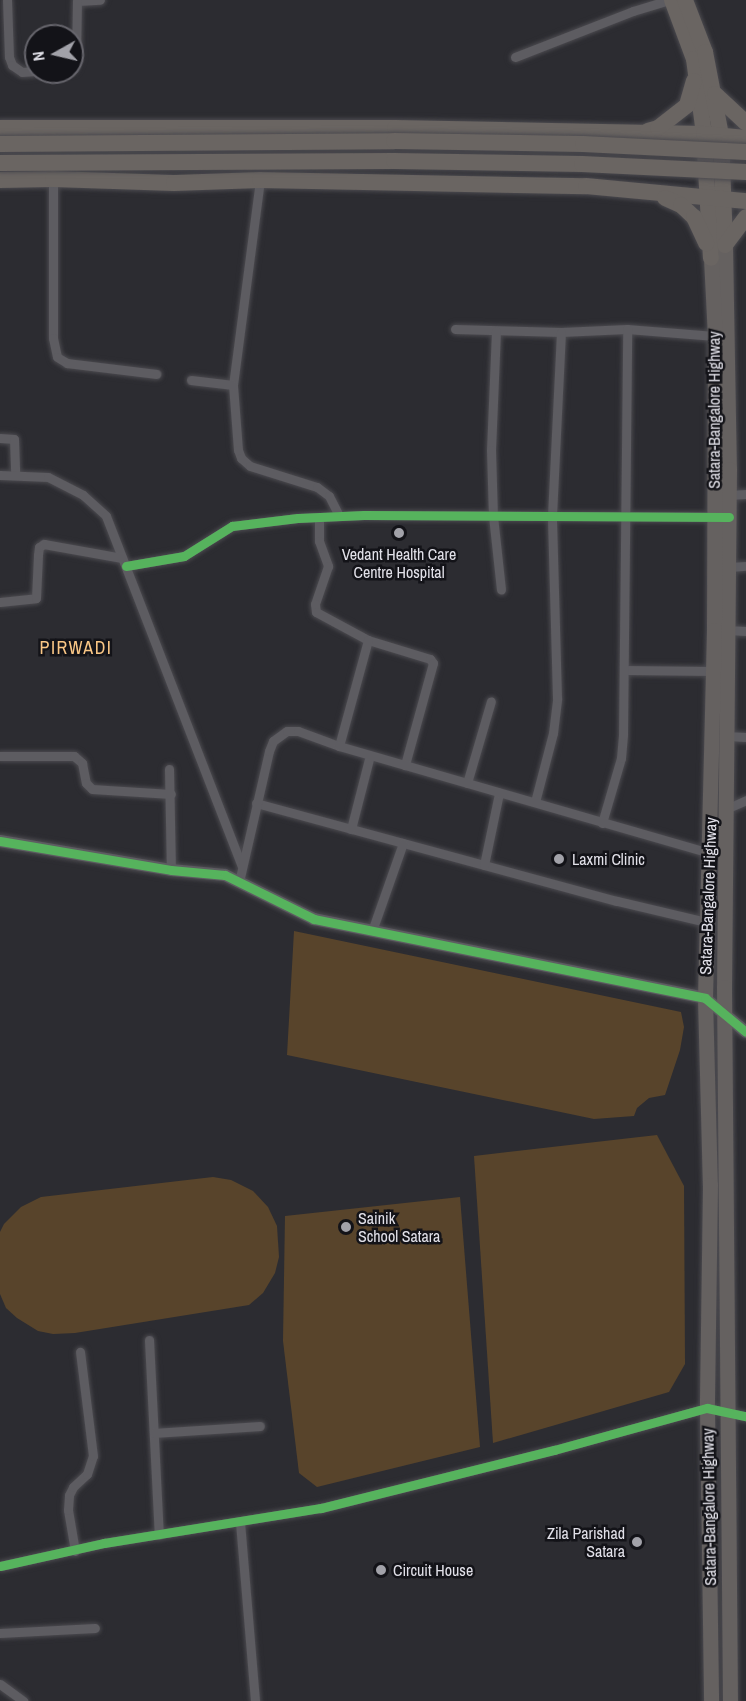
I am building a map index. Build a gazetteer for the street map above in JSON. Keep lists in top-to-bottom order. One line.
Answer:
{"streets":{"highway":["Satara-Bangalore Highway"]},"districts":["PIRWADI"],"places":["Vedant Health Care Centre Hospital","Laxmi Clinic","Sainik School Satara","Zila Parishad Satara","Circuit House"],"north":"left"}
